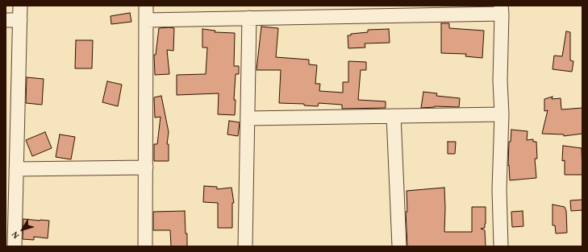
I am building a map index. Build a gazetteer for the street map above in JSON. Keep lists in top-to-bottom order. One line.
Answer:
{"north":"bottom left"}
